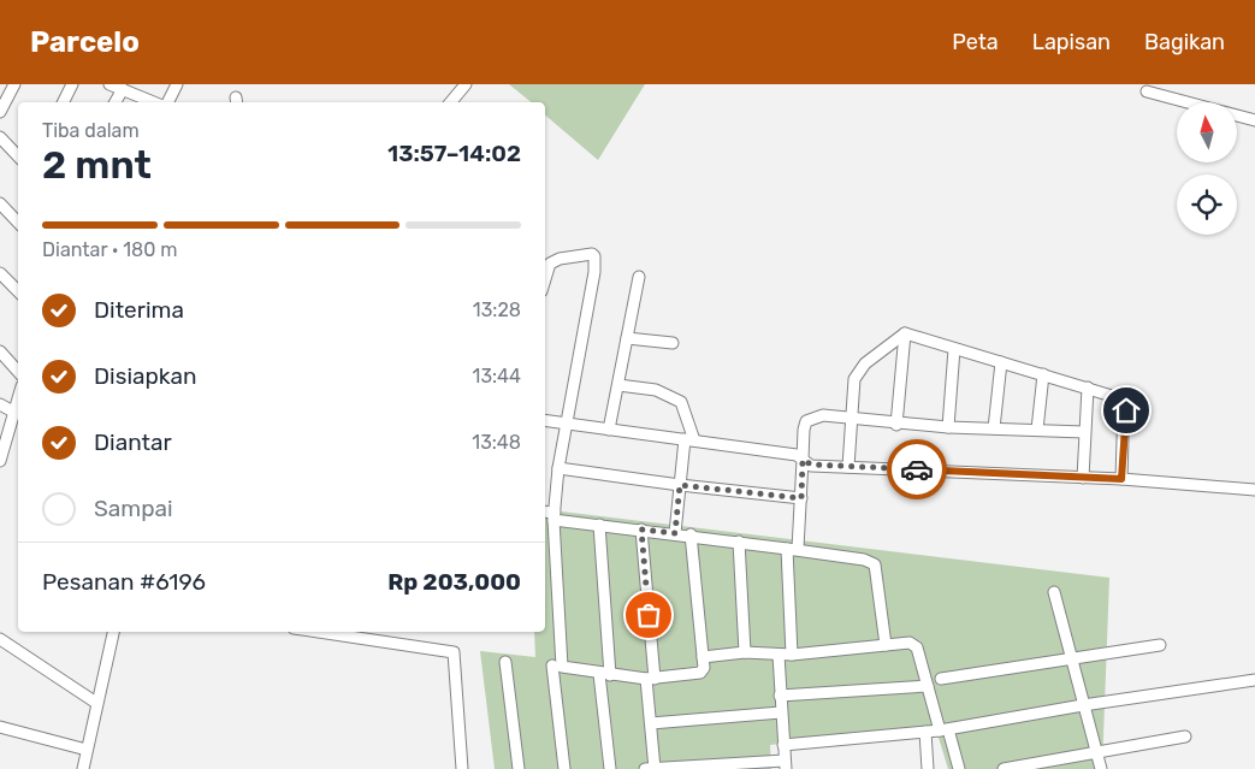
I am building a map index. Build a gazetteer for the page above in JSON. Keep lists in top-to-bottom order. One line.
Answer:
{"north":"top","page":{"header":"Parcelo","nav":["Peta","Lapisan","Bagikan"],"heading":["2 mnt","Tiba dalam","13:57–14:02"],"panel":["Pesanan #6196","Rp 203,000"],"bar":"Diantar · 180 m","list":[["Diterima","13:28"],["Disiapkan","13:44"],["Diantar","13:48"],"Sampai"]}}
